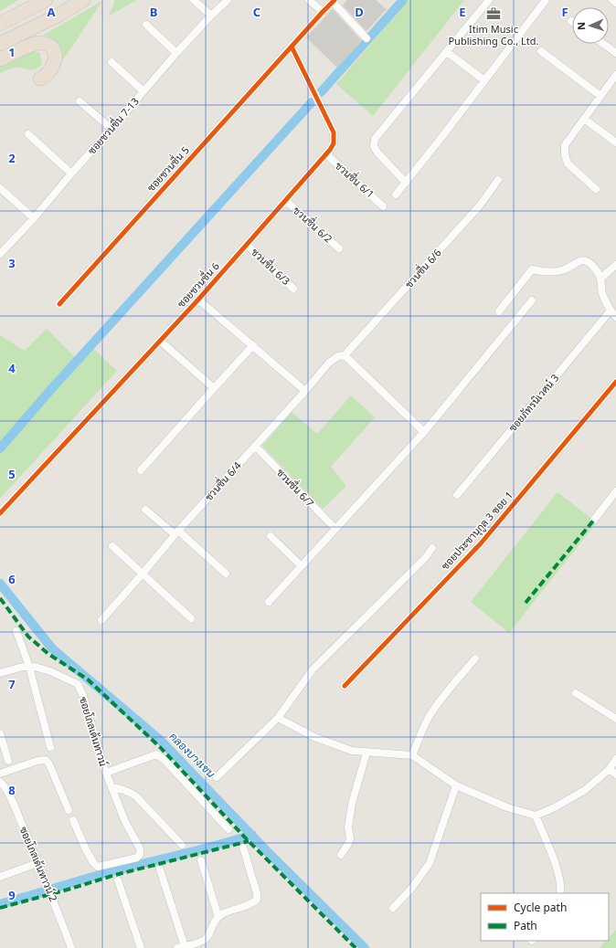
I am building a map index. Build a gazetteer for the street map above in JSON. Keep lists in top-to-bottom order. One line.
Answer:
{"streets":{"street":["ซอยชวนชื่น 7-13","ซอยชวนชื่น 5","ชวนชื่น 6/1","ชวนชื่น 6/2","ชวนชื่น 6/3","ชวนชื่น 6/6","ซอยชวนชื่น 6","ซอยภัทรนิเวศน์ 3","ชวนชื่น 6/4","ชวนชื่น 6/7","ซอยประชานุกูล 3 ซอย 1","ซอยโกลเด้นทาวน์","ซอยโกลเด้นทาวน์ 2"]},"crossings":[["ซอยชวนชื่น 5","ซอยชวนชื่น 6"],["ชวนชื่น 6/1","ซอยชวนชื่น 6"],["ชวนชื่น 6/2","ซอยชวนชื่น 6"],["ชวนชื่น 6/3","ซอยชวนชื่น 6"],["ชวนชื่น 6/6","ชวนชื่น 6/4"],["ชวนชื่น 6/4","ชวนชื่น 6/7"]],"water":["คลองบางเขน"],"places":{"office":["Itim Music Publishing Co., Ltd."]},"legend":["Cycle path","Path"],"north":"left","grid":{"columns":["A","B","C","D","E","F"],"rows":["1","2","3","4","5","6","7","8","9"]}}
